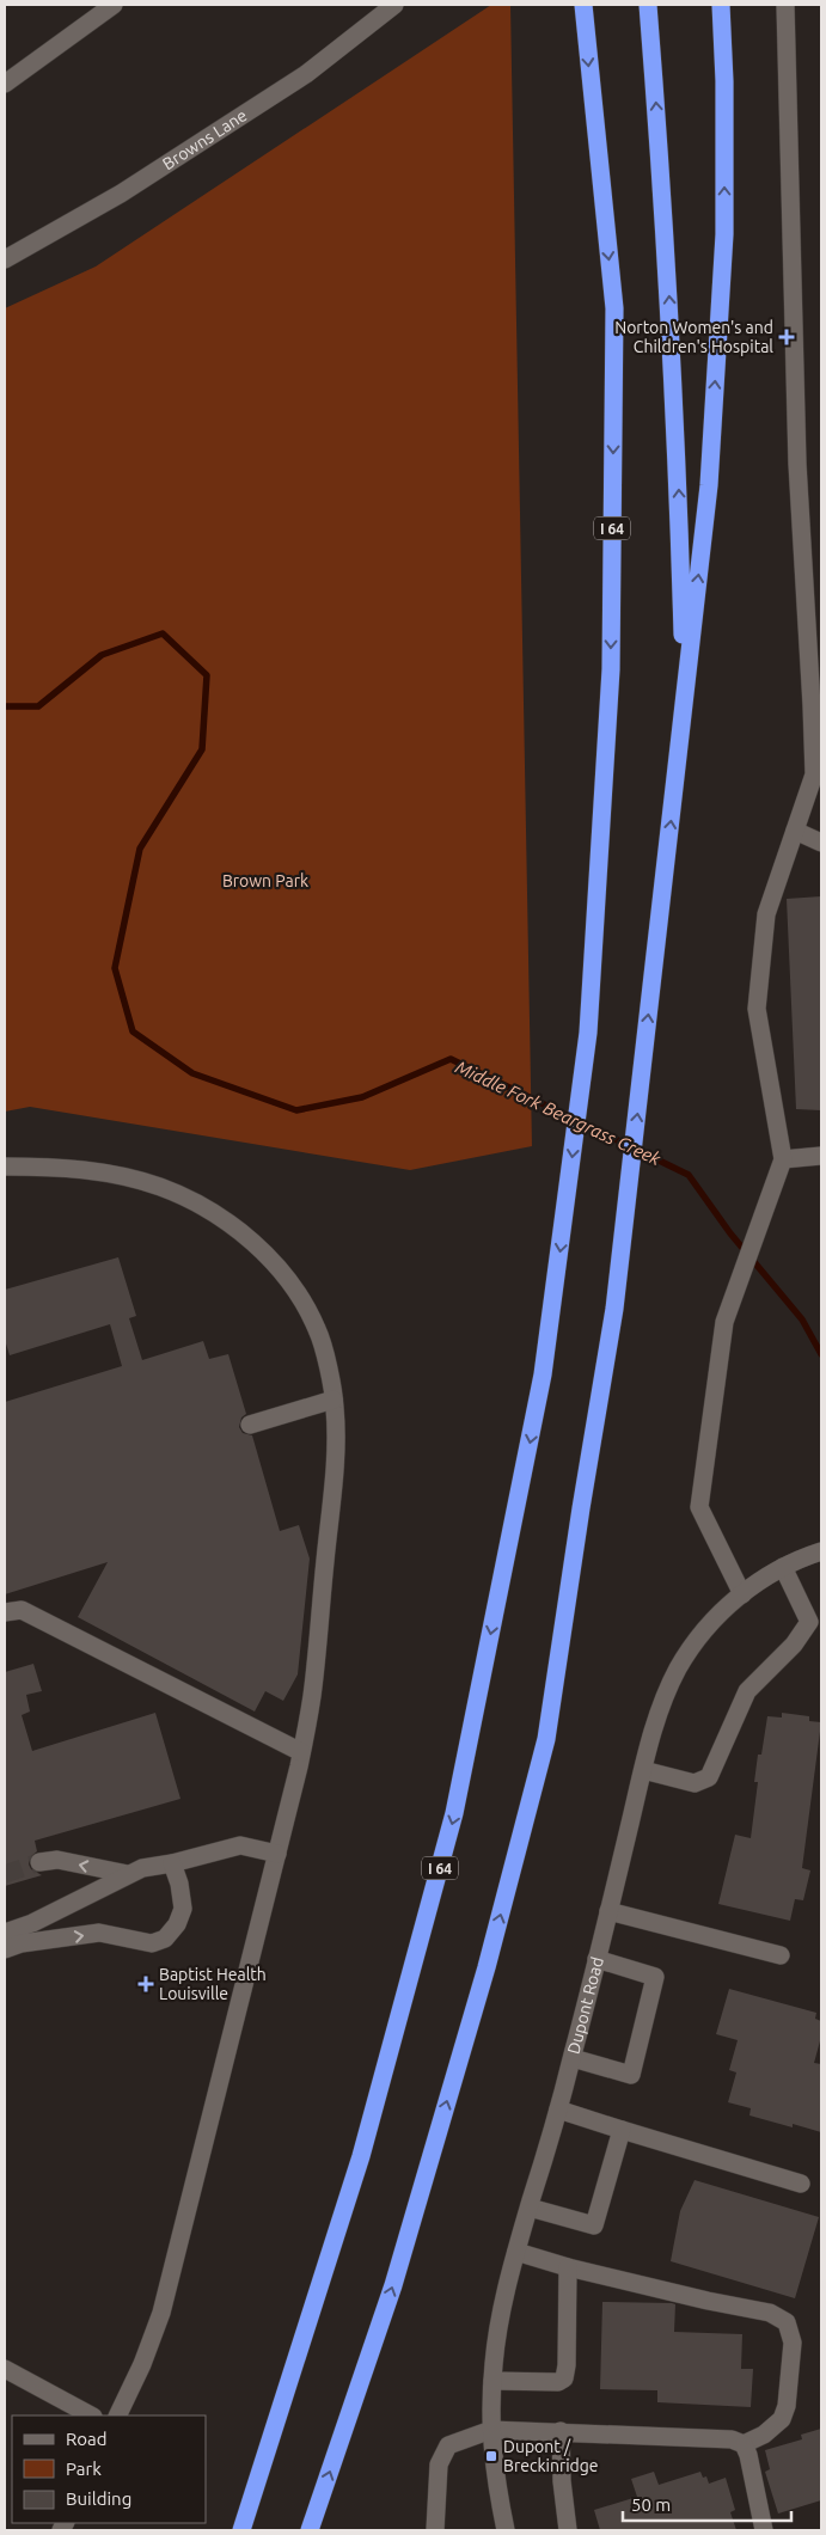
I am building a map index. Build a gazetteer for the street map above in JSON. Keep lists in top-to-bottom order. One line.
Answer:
{"streets":{"highway":["I 64"],"street":["Browns Lane","Dupont Road"]},"water":["Middle Fork Beargrass Creek"],"parks":["Brown Park"],"places":{"health":["Norton Women's and Children's Hospital","Baptist Health Louisville"],"transit":["Dupont / Breckinridge"]},"legend":["Road","Park","Building"],"scale_bar":"50 m"}
